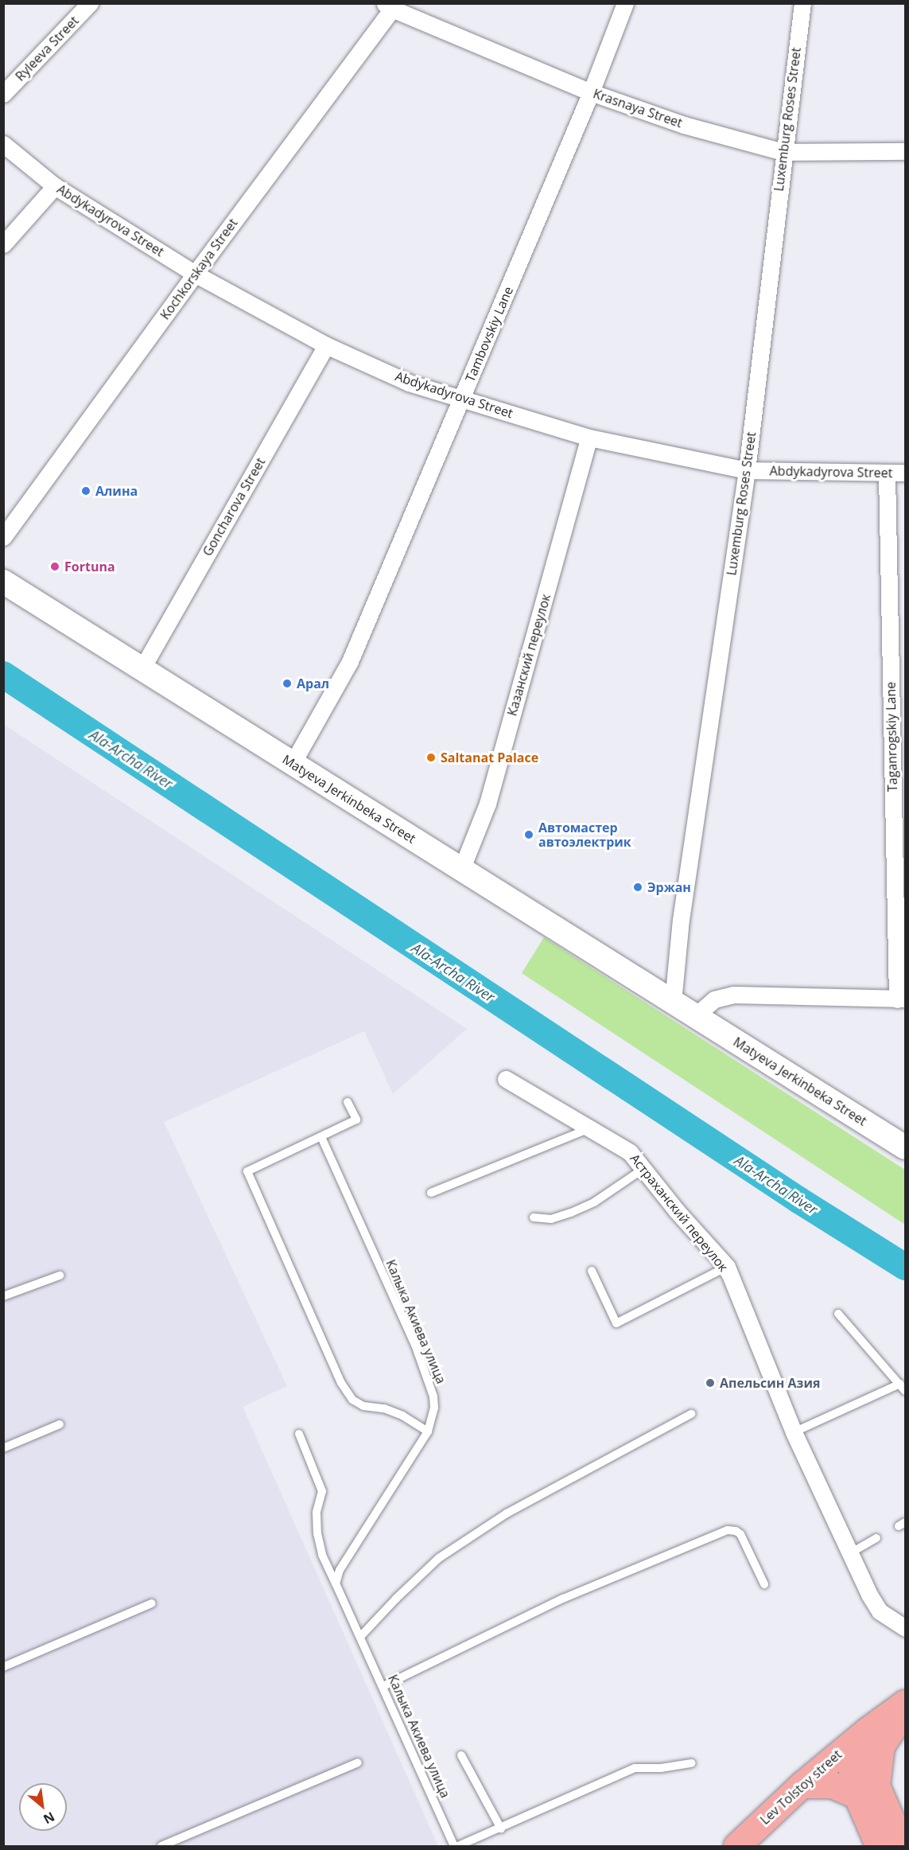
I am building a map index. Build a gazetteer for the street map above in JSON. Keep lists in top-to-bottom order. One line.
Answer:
{"streets":{"main road":["Matyeva Jerkinbeka Street","Lev Tolstoy street"],"street":["Ryleeva Street","Krasnaya Street","Luxemburg Roses Street","Abdykadyrova Street","Kochkorskaya Street","Tambovskiy Lane","Goncharova Street","Казанский переулок","Taganrogskiy Lane","Астраханский переулок"],"lane":["Калыка Акиева улица"]},"crossings":[["Krasnaya Street","Luxemburg Roses Street"],["Krasnaya Street","Kochkorskaya Street"],["Krasnaya Street","Tambovskiy Lane"],["Luxemburg Roses Street","Abdykadyrova Street"],["Luxemburg Roses Street","Matyeva Jerkinbeka Street"],["Abdykadyrova Street","Kochkorskaya Street"],["Abdykadyrova Street","Tambovskiy Lane"],["Abdykadyrova Street","Goncharova Street"],["Abdykadyrova Street","Казанский переулок"],["Abdykadyrova Street","Taganrogskiy Lane"],["Tambovskiy Lane","Matyeva Jerkinbeka Street"],["Goncharova Street","Matyeva Jerkinbeka Street"],["Казанский переулок","Matyeva Jerkinbeka Street"]],"water":["Ala-Archa River"],"places":["Алина","Fortuna","Арал","Saltanat Palace","Автомастер автоэлектрик","Эржан","Апельсин Азия"],"north":"bottom right"}
